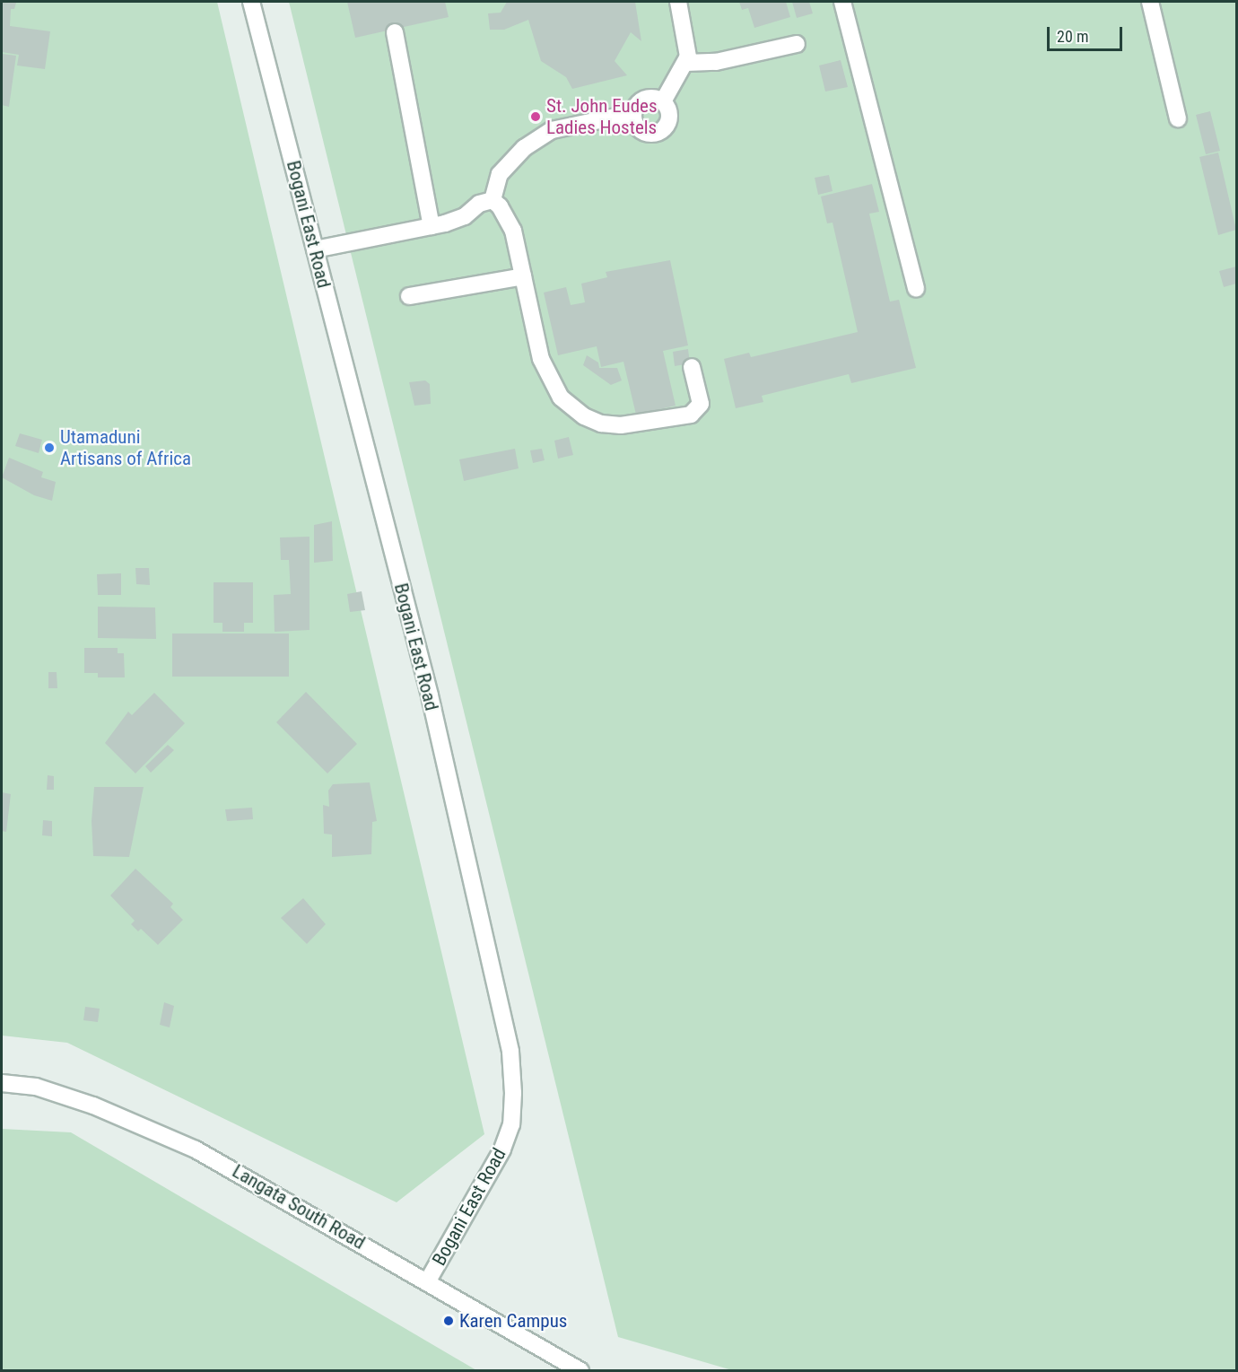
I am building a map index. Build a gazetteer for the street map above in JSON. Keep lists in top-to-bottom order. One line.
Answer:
{"streets":{"street":["Bogani East Road","Langata South Road"]},"crossings":[["Bogani East Road","Langata South Road"]],"places":["St. John Eudes Ladies Hostels","Utamaduni Artisans of Africa","Karen Campus"],"scale_bar":"20 m"}
